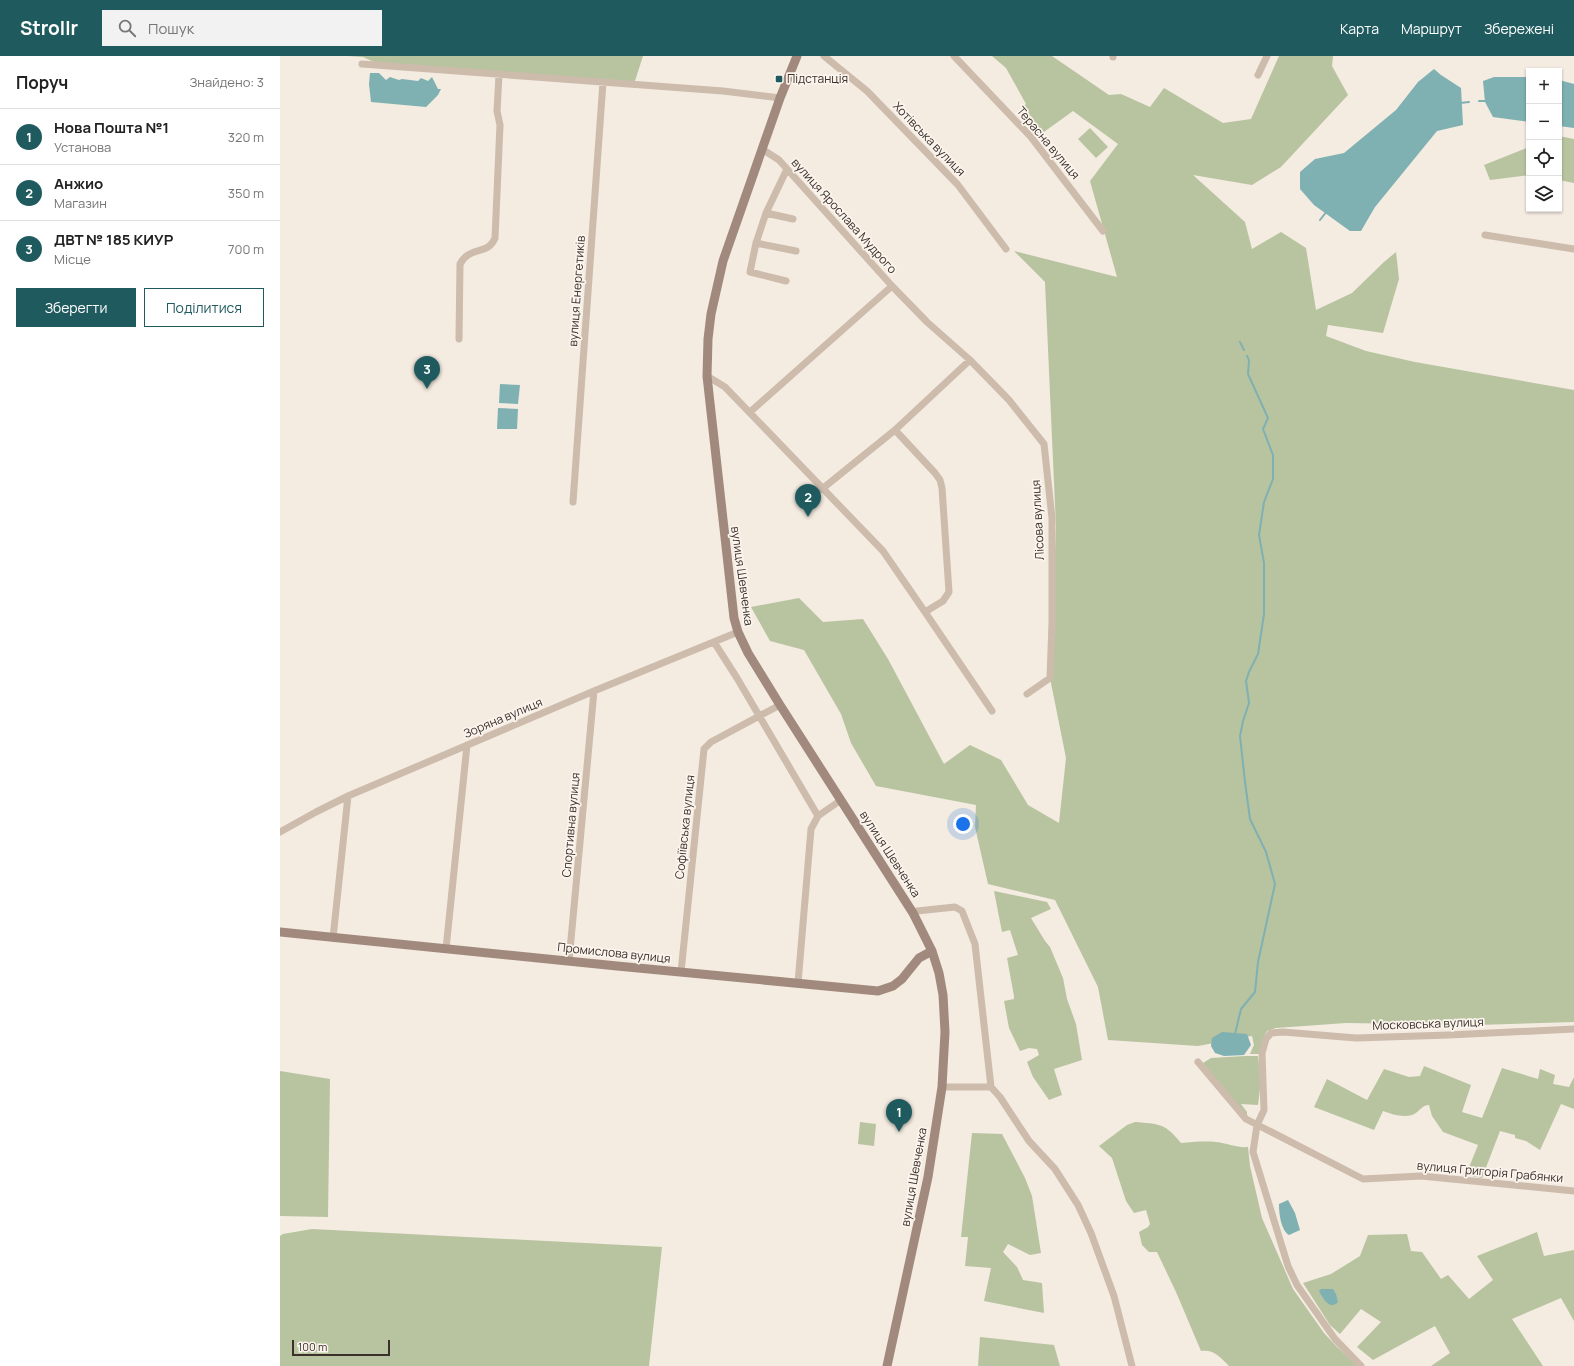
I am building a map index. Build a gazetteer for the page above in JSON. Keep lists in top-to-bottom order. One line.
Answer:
{"streets":{"street":["Хотівська вулиця","Терасна вулиця","вулиця Ярослава Мудрого","вулиця Енергетиків","Лісова вулиця","вулиця Шевченка","Зоряна вулиця","Спортивна вулиця","Софіївська вулиця","Промислова вулиця","Московська вулиця","вулиця Григорія Грабянки"]},"crossings":[["вулиця Ярослава Мудрого","Лісова вулиця"],["вулиця Ярослава Мудрого","вулиця Шевченка"],["вулиця Шевченка","Зоряна вулиця"],["вулиця Шевченка","Промислова вулиця"],["Зоряна вулиця","Спортивна вулиця"],["Спортивна вулиця","Промислова вулиця"],["Софіївська вулиця","Промислова вулиця"],["Московська вулиця","вулиця Григорія Грабянки"]],"places":{"transit":["Підстанція"]},"scale_bar":"100 m","page":{"header":"Strollr","search":"Пошук","nav":["Карта","Маршрут","Збережені"],"heading":["Поруч","Знайдено: 3"],"map_buttons":["+","−"],"list":[{"mark":"1","name":"Нова Пошта №1","note":"Установа","value":"320 m"},{"mark":"2","name":"Анжио","note":"Магазин","value":"350 m"},{"mark":"3","name":"ДВТ № 185 КИУР","note":"Місце","value":"700 m"}],"buttons":["Зберегти","Поділитися"],"pins":["3","2","1"],"scale":"100 m"}}
